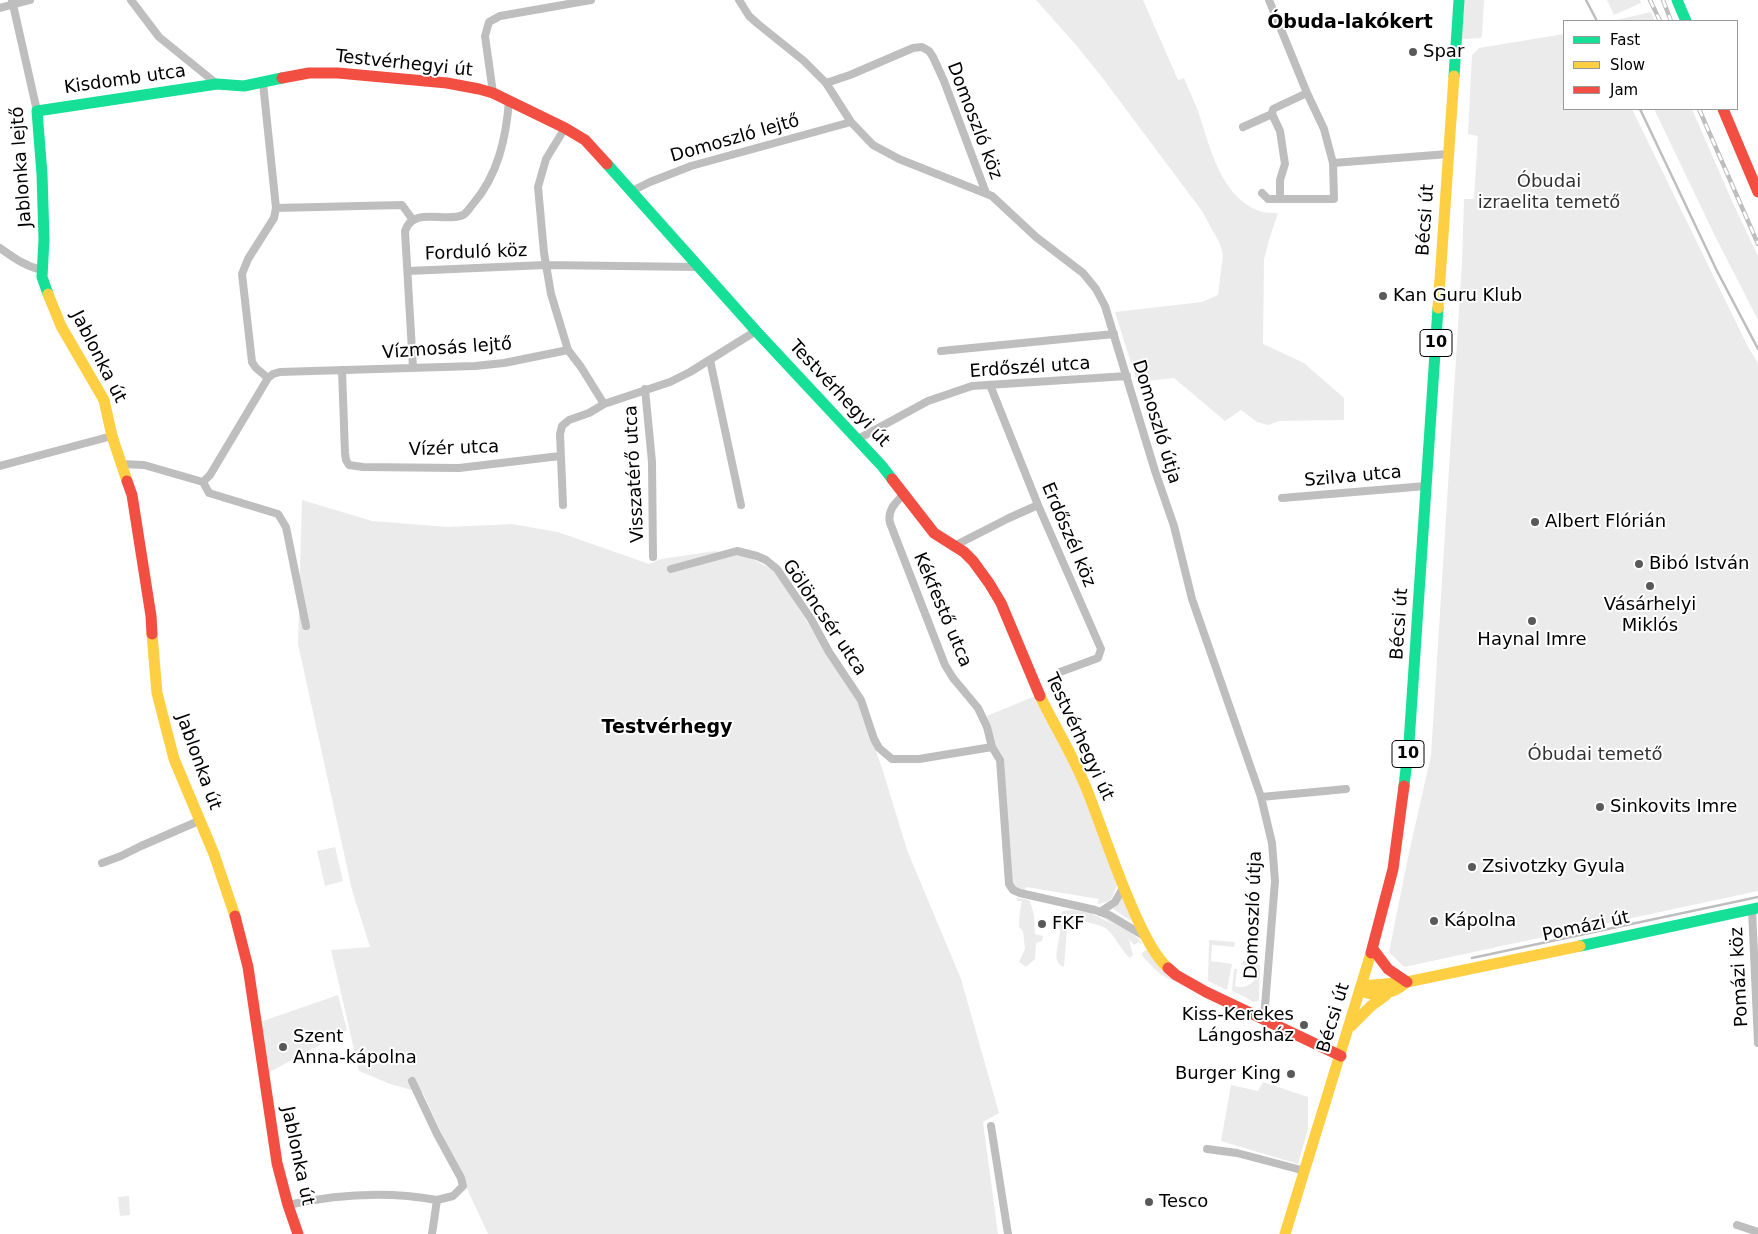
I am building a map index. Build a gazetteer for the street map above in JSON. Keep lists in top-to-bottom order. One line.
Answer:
{"streets":{"street":["Testvérhegyi út","Kisdomb utca","Domoszló köz","Domoszló lejtő","Jablonka lejtő","Bécsi út","Forduló köz","10","Vízmosás lejtő","Jablonka út","Erdőszél utca","Domoszló útja","Vízér utca","Visszatérő utca","Szilva utca","Erdőszél köz","Kékfestő utca","Gölöncsér utca","Pomázi út","Pomázi köz"]},"crossings":[["Testvérhegyi út","Kisdomb utca"],["Testvérhegyi út","Domoszló lejtő"],["Testvérhegyi út","Bécsi út"],["Testvérhegyi út","Erdőszél utca"],["Testvérhegyi út","Domoszló útja"],["Testvérhegyi út","Visszatérő utca"],["Testvérhegyi út","Kékfestő utca"],["Kisdomb utca","Jablonka lejtő"],["Domoszló köz","Domoszló útja"],["Domoszló lejtő","Domoszló útja"],["Jablonka lejtő","Jablonka út"],["Bécsi út","Szilva utca"],["Bécsi út","Pomázi út"],["Vízmosás lejtő","Vízér utca"],["Erdőszél utca","Domoszló útja"],["Erdőszél utca","Erdőszél köz"],["Vízér utca","Visszatérő utca"],["Kékfestő utca","Gölöncsér utca"],["Pomázi út","Pomázi köz"]],"districts":["Óbuda-lakókert","Testvérhegy"],"parks":["Óbudai izraelita temető","Óbudai temető"],"places":["Spar","Kan Guru Klub","Albert Flórián","Bibó István","Vásárhelyi Miklós","Haynal Imre","Sinkovits Imre","Zsivotzky Gyula","Kápolna","FKF","Kiss-Kerekes Lángosház","Szent Anna-kápolna","Burger King","Tesco"],"legend":["Fast","Slow","Jam"]}
